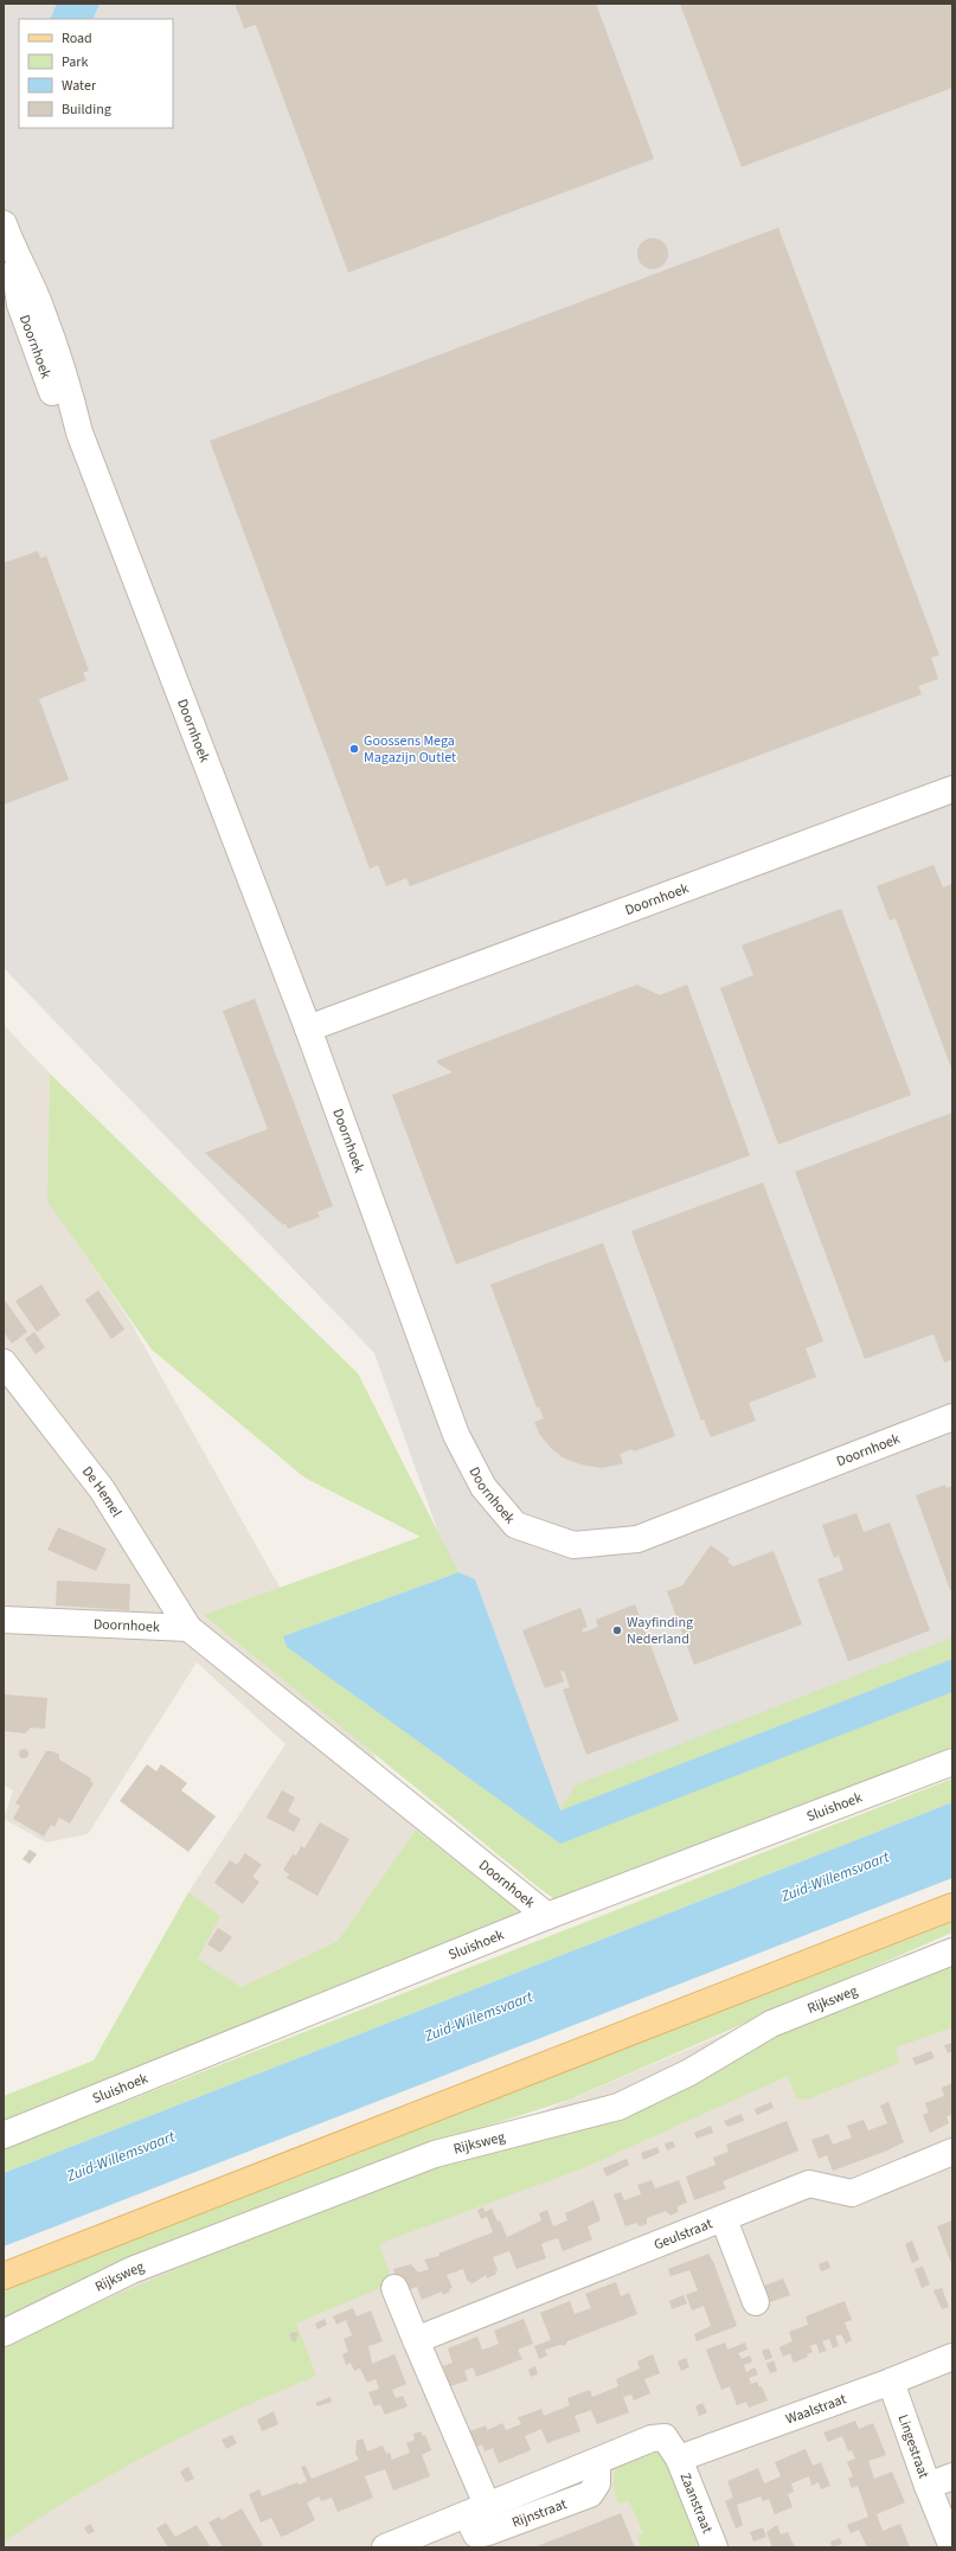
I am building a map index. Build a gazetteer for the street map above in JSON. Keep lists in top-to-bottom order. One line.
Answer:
{"streets":{"street":["Doornhoek","De Hemel","Sluishoek","Rijksweg","Geulstraat","Waalstraat","Lingestraat","Zaanstraat","Rijnstraat"]},"crossings":[["Doornhoek","De Hemel"],["Doornhoek","Sluishoek"],["Waalstraat","Lingestraat"],["Waalstraat","Zaanstraat"],["Waalstraat","Rijnstraat"],["Zaanstraat","Rijnstraat"]],"water":["Zuid-Willemsvaart"],"places":["Goossens Mega Magazijn Outlet","Wayfinding Nederland"],"legend":["Road","Park","Water","Building"]}
